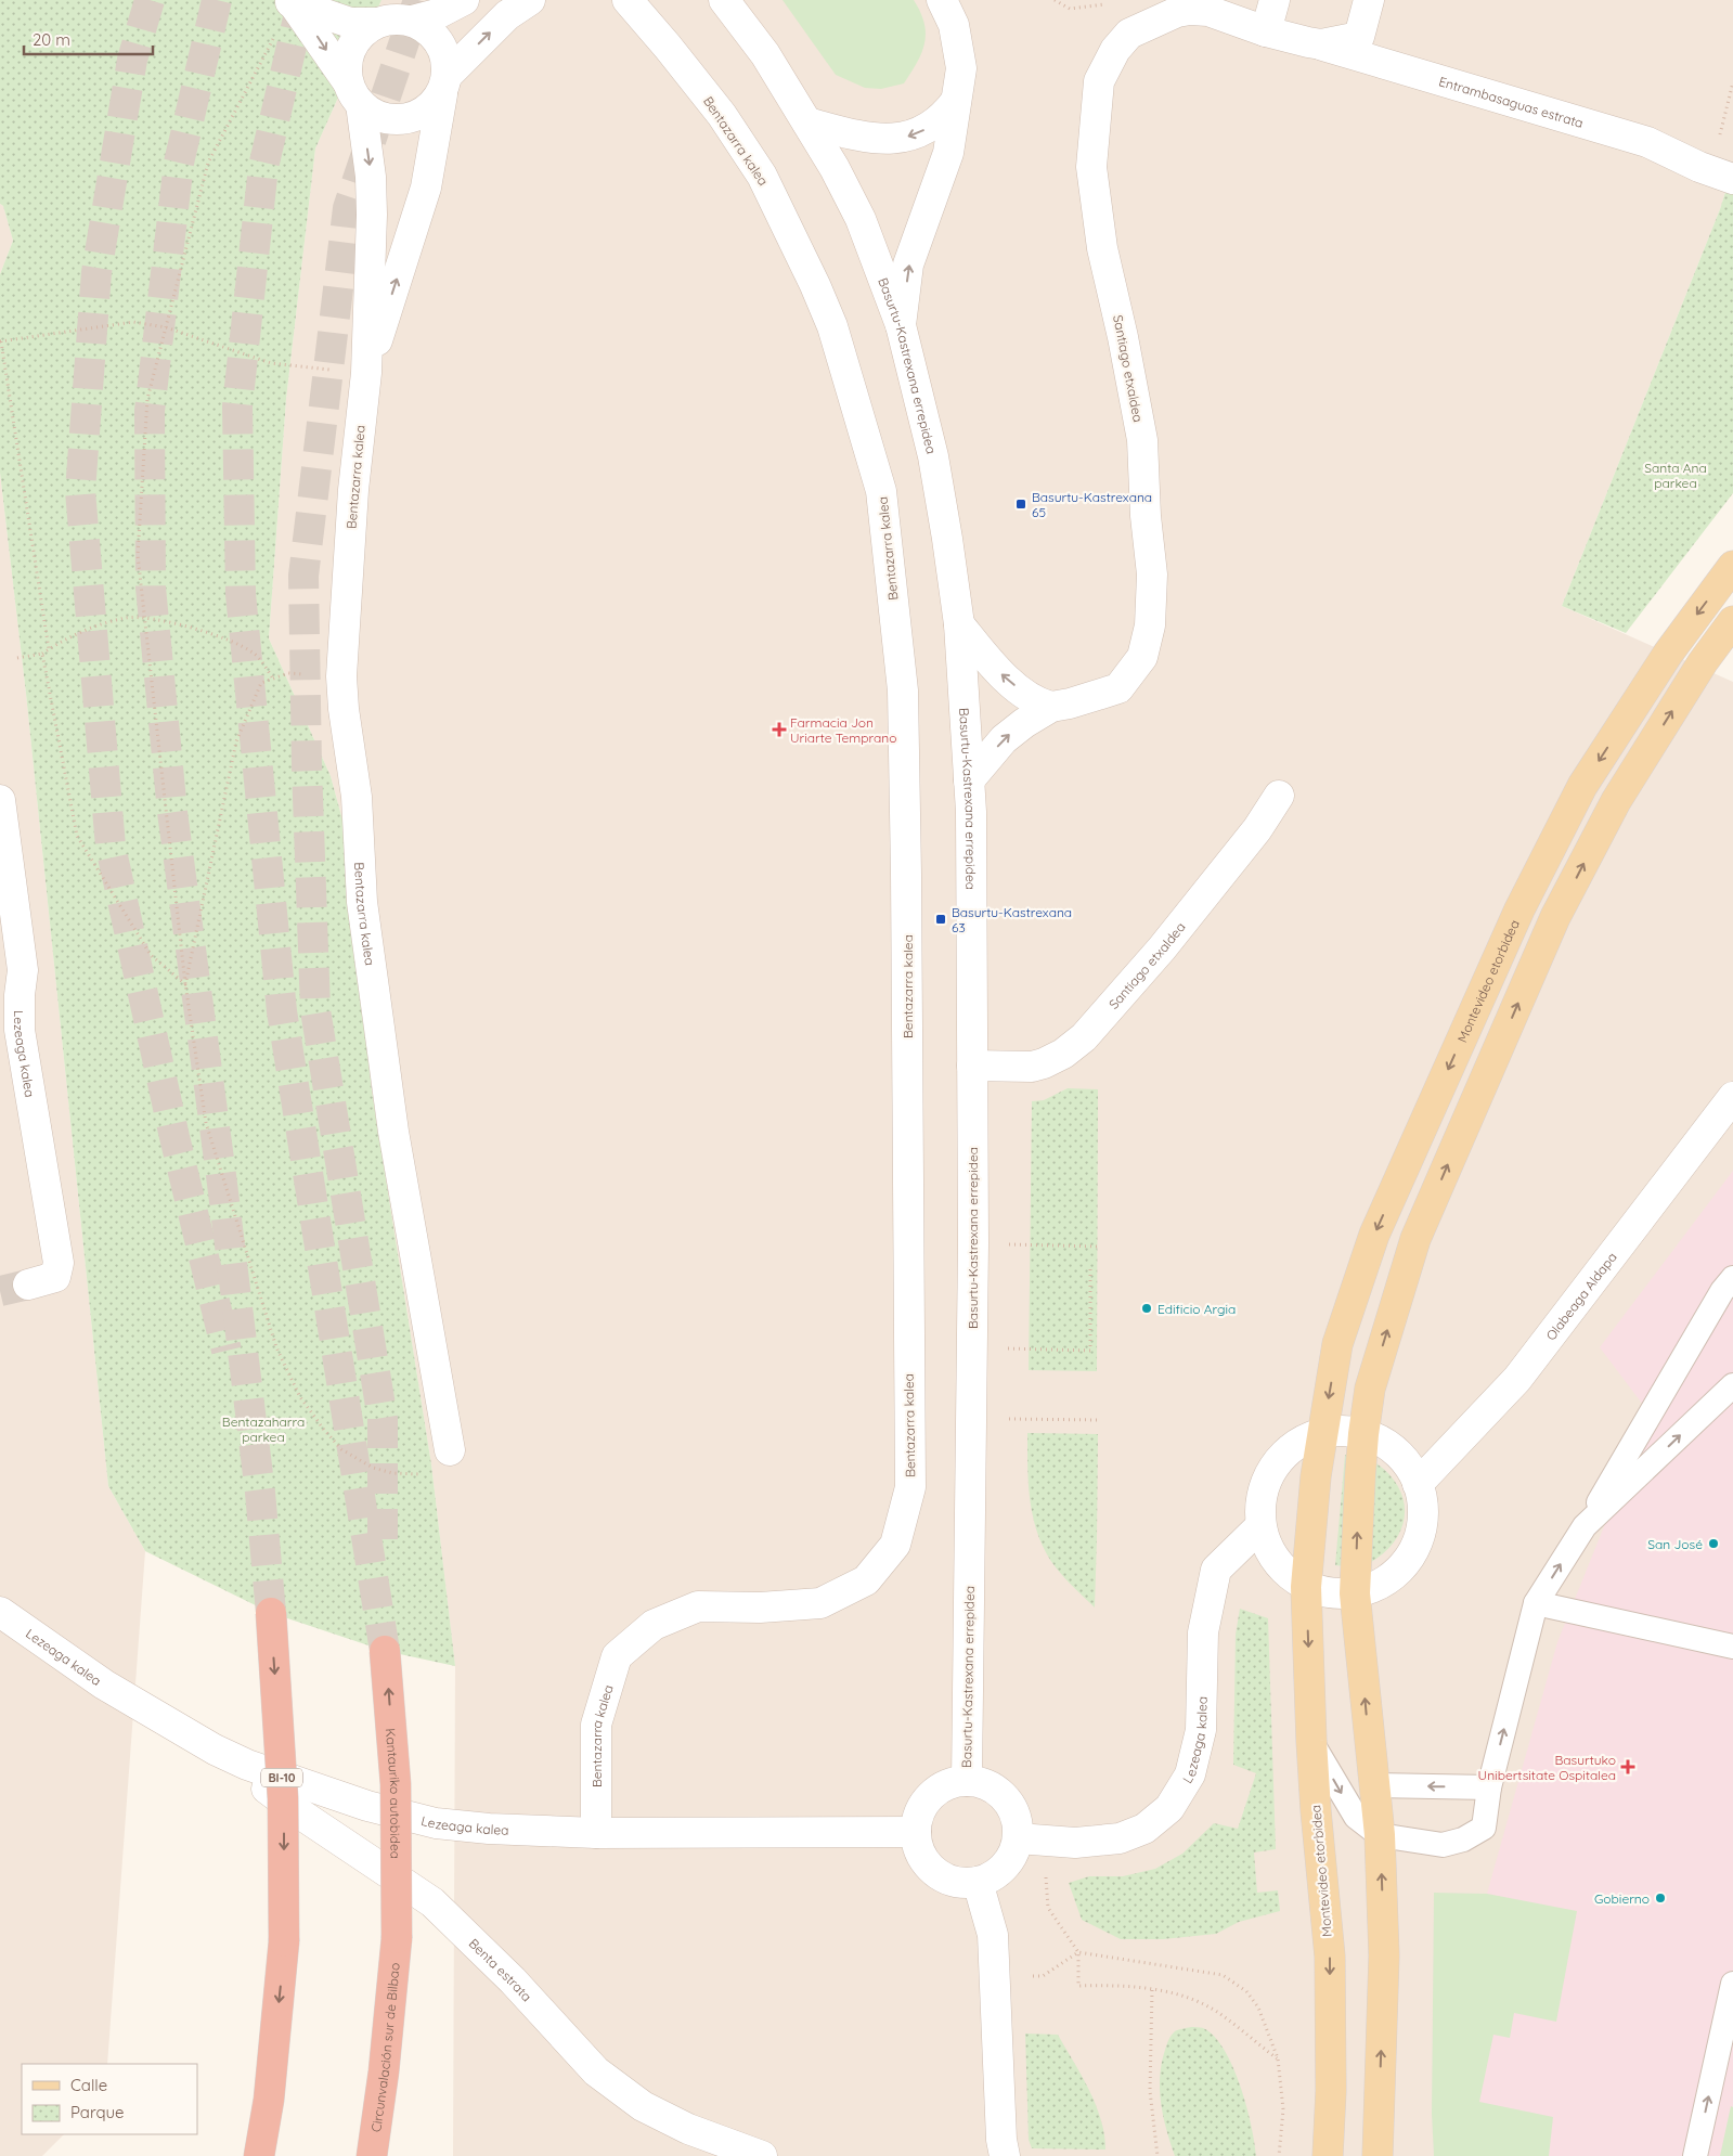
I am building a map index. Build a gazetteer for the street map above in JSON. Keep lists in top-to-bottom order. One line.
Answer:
{"streets":{"highway":["BI-10","Kantauriko autobidea","Circunvalación sur de Bilbao"],"main road":["Montevideo etorbidea"],"street":["Entrambasaguas estrata","Bentazarra kalea","Basurtu-Kastrexana errepidea","Santiago etxaldea","Lezeaga kalea","Olabeaga Aldapa","Benta estrata"]},"crossings":[["Entrambasaguas estrata","Santiago etxaldea"],["Bentazarra kalea","Lezeaga kalea"],["Basurtu-Kastrexana errepidea","Santiago etxaldea"],["Basurtu-Kastrexana errepidea","Lezeaga kalea"],["Lezeaga kalea","Benta estrata"],["Kantauriko autobidea","Circunvalación sur de Bilbao"]],"parks":["Santa Ana parkea","Bentazaharra parkea"],"places":{"transit":["Basurtu-Kastrexana 65","Basurtu-Kastrexana 63"],"health":["Farmacia Jon Uriarte Temprano","Basurtuko Unibertsitate Ospitalea"],"other":["Edificio Argia","San José","Gobierno"]},"legend":["Calle","Parque"],"scale_bar":"20 m"}
